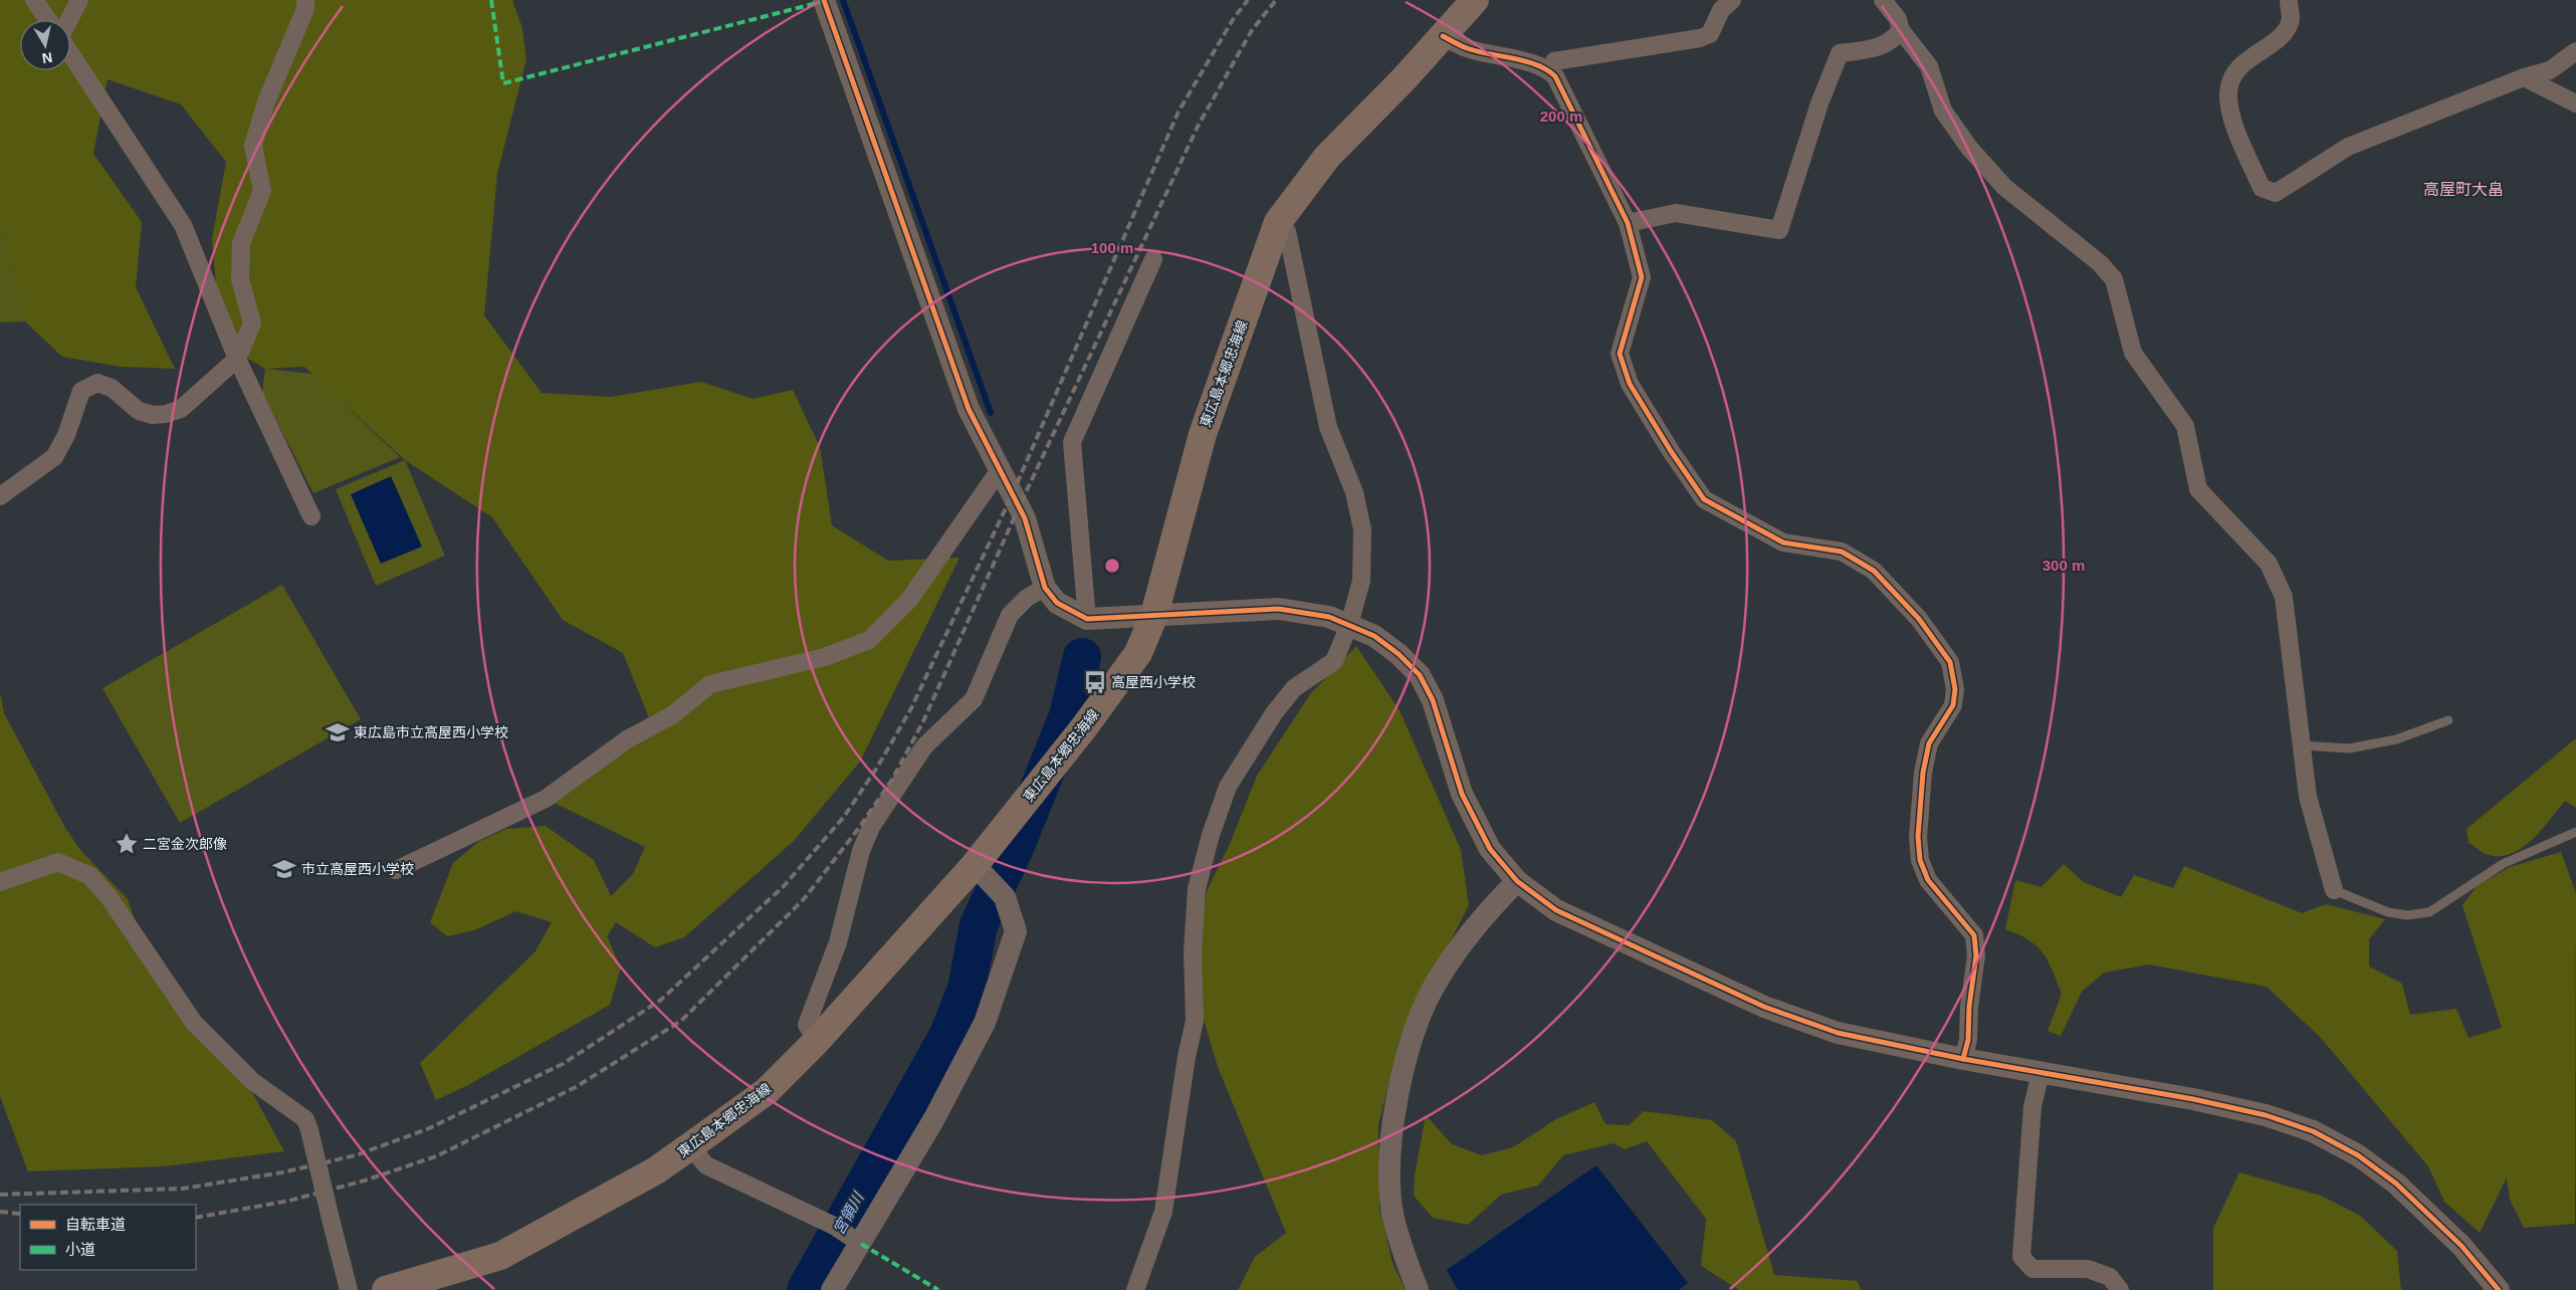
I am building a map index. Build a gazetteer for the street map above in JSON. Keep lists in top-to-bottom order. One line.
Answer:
{"streets":{"main road":["東広島本郷忠海線"]},"districts":["高屋町大畠"],"water":["宮領川"],"places":{"bus stop":["高屋西小学校"],"school or university":["東広島市立高屋西小学校","市立高屋西小学校"],"place":["二宮金次郎像"]},"legend":["自転車道","小道"],"north":"bottom","rings":["200 m","100 m","300 m"]}
